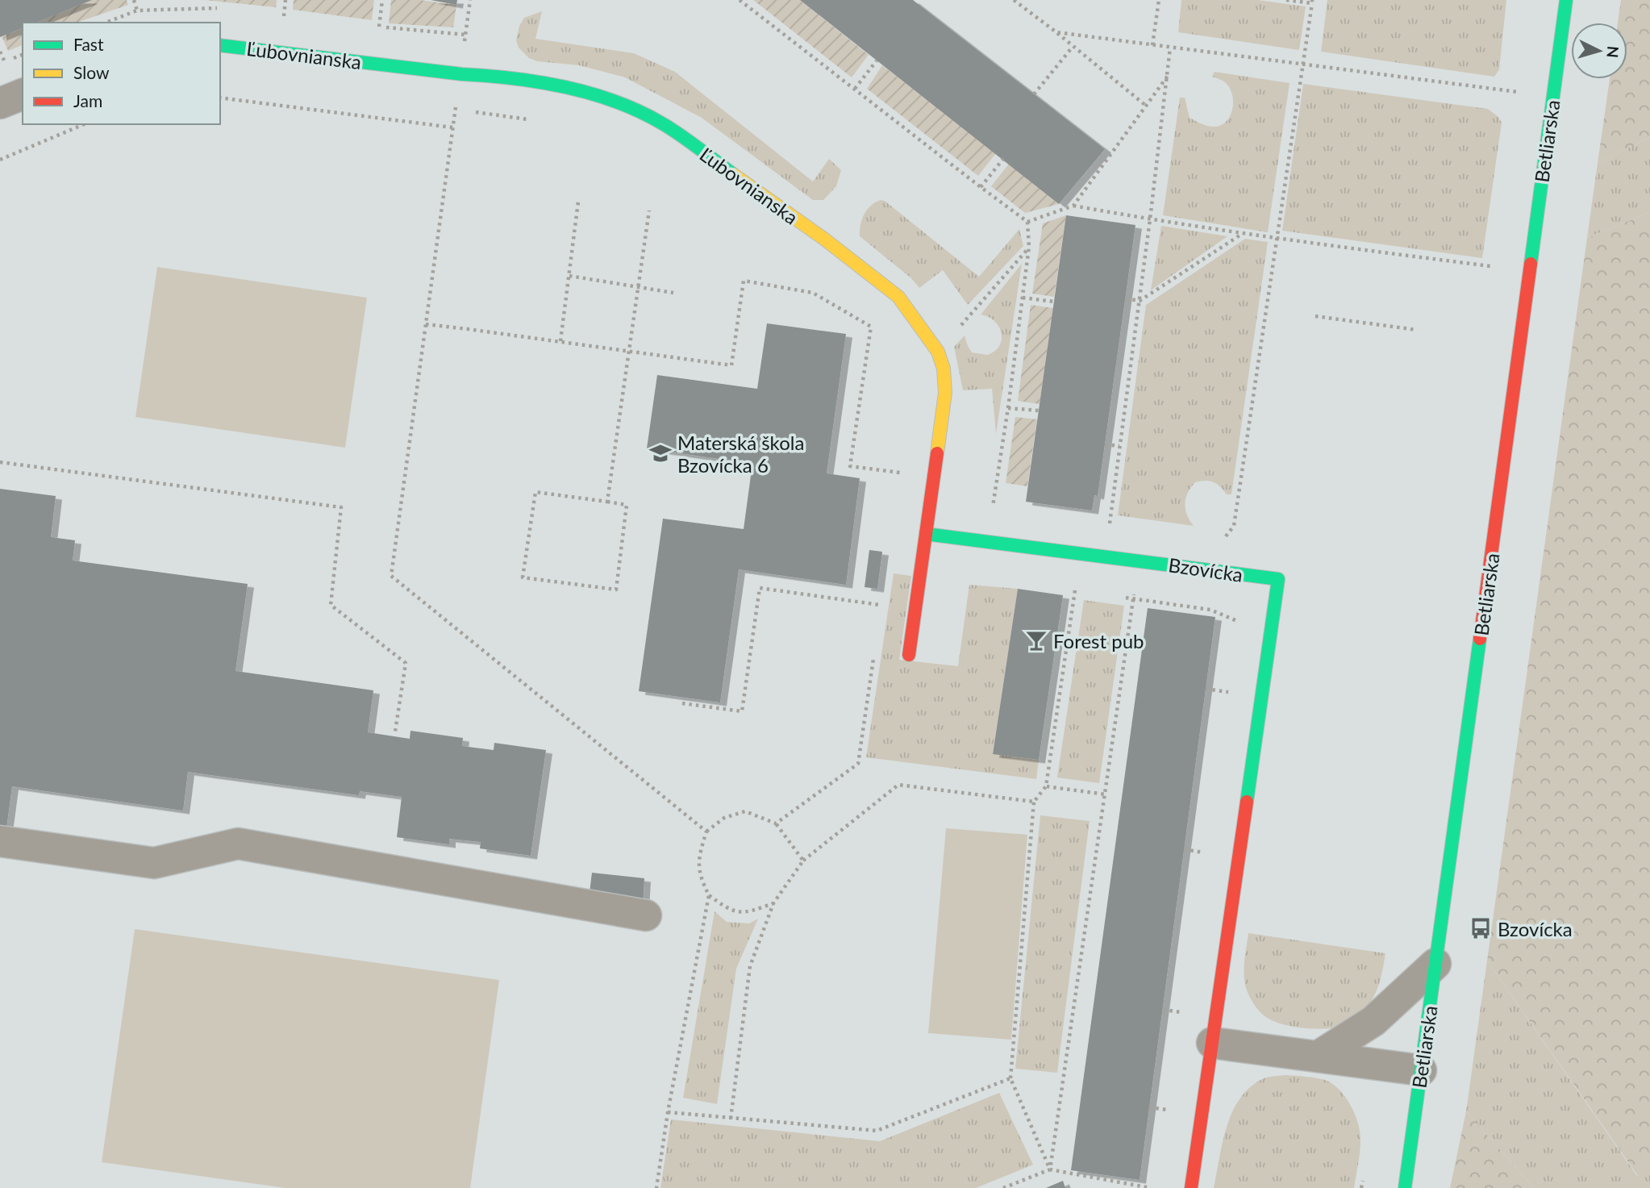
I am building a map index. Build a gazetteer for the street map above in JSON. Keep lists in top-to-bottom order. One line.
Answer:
{"streets":{"street":["Ľubovnianska","Betliarska","Bzovícka"]},"crossings":[["Ľubovnianska","Bzovícka"]],"places":{"school or university":["Materská škola Bzovícka 6"],"bar":["Forest pub"],"bus stop":["Bzovícka"]},"legend":["Fast","Slow","Jam"],"north":"right"}
